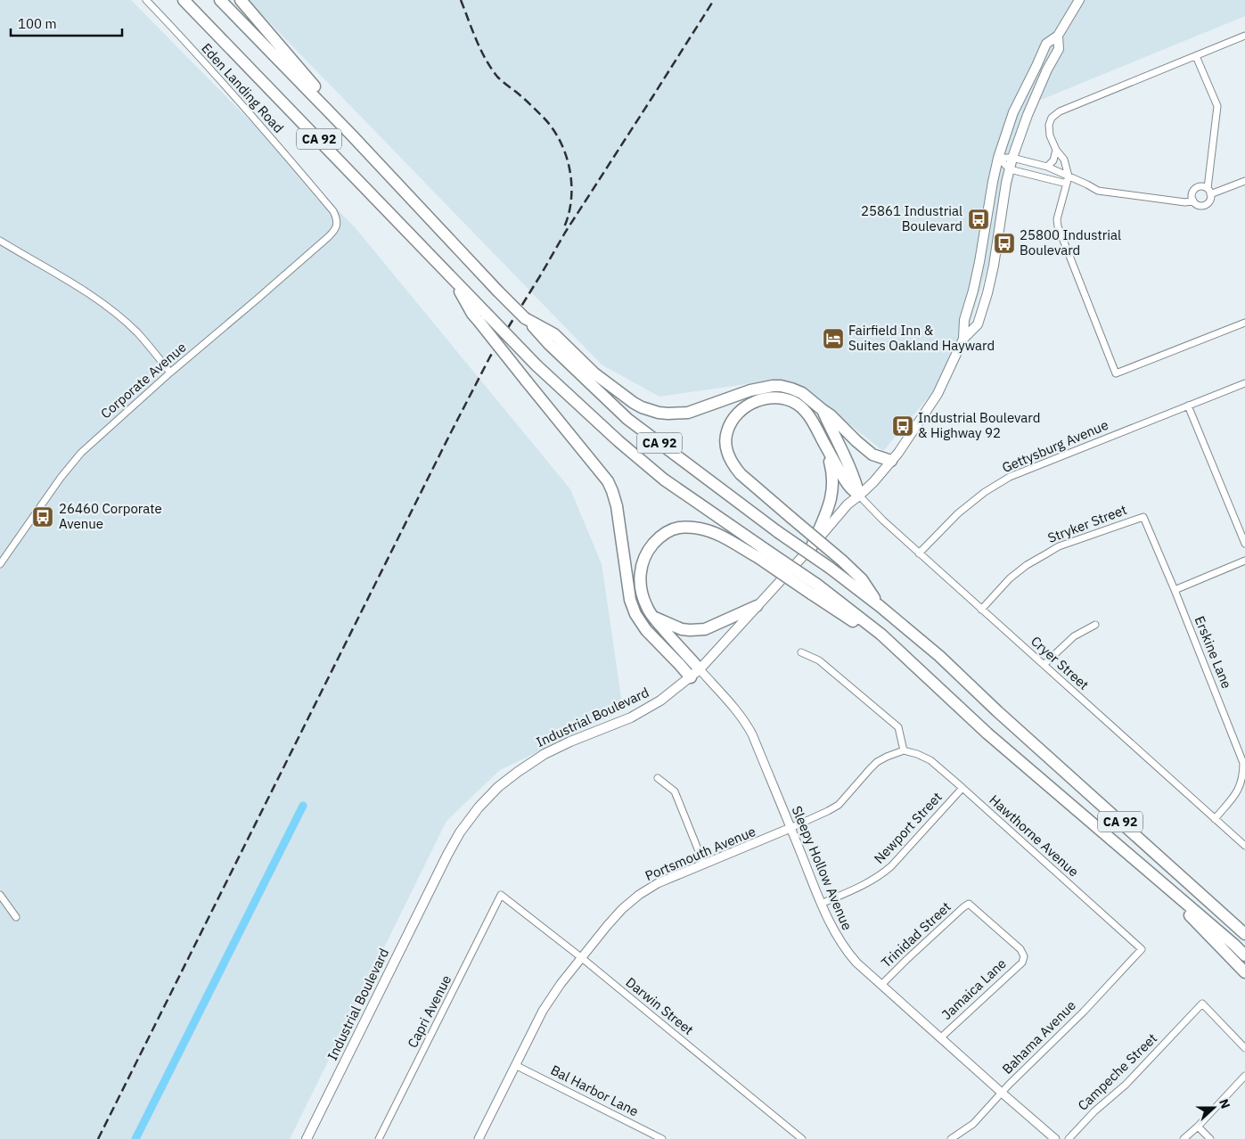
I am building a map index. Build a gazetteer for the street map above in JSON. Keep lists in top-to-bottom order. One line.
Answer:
{"streets":{"highway":["CA 92"],"main road":["Industrial Boulevard"],"street":["Eden Landing Road","Corporate Avenue","Gettysburg Avenue","Stryker Street","Erskine Lane","Cryer Street","Newport Street","Hawthorne Avenue","Portsmouth Avenue","Sleepy Hollow Avenue","Trinidad Street","Jamaica Lane","Darwin Street","Capri Avenue","Bahama Avenue","Campeche Street","Bal Harbor Lane"]},"crossings":[["Eden Landing Road","Corporate Avenue"],["Gettysburg Avenue","Cryer Street"],["Stryker Street","Erskine Lane"],["Stryker Street","Cryer Street"],["Erskine Lane","Cryer Street"],["Cryer Street","Industrial Boulevard"],["Industrial Boulevard","Sleepy Hollow Avenue"],["Newport Street","Hawthorne Avenue"],["Newport Street","Sleepy Hollow Avenue"],["Hawthorne Avenue","Portsmouth Avenue"],["Hawthorne Avenue","Bahama Avenue"],["Portsmouth Avenue","Sleepy Hollow Avenue"],["Portsmouth Avenue","Darwin Street"],["Portsmouth Avenue","Bal Harbor Lane"],["Sleepy Hollow Avenue","Trinidad Street"],["Sleepy Hollow Avenue","Jamaica Lane"],["Sleepy Hollow Avenue","Bahama Avenue"],["Trinidad Street","Jamaica Lane"],["Darwin Street","Capri Avenue"]],"places":{"bus stop":["25861 Industrial Boulevard","25800 Industrial Boulevard","Industrial Boulevard & Highway 92","26460 Corporate Avenue"],"hotel":["Fairfield Inn & Suites Oakland Hayward"]},"scale_bar":"100 m","north":"right"}
